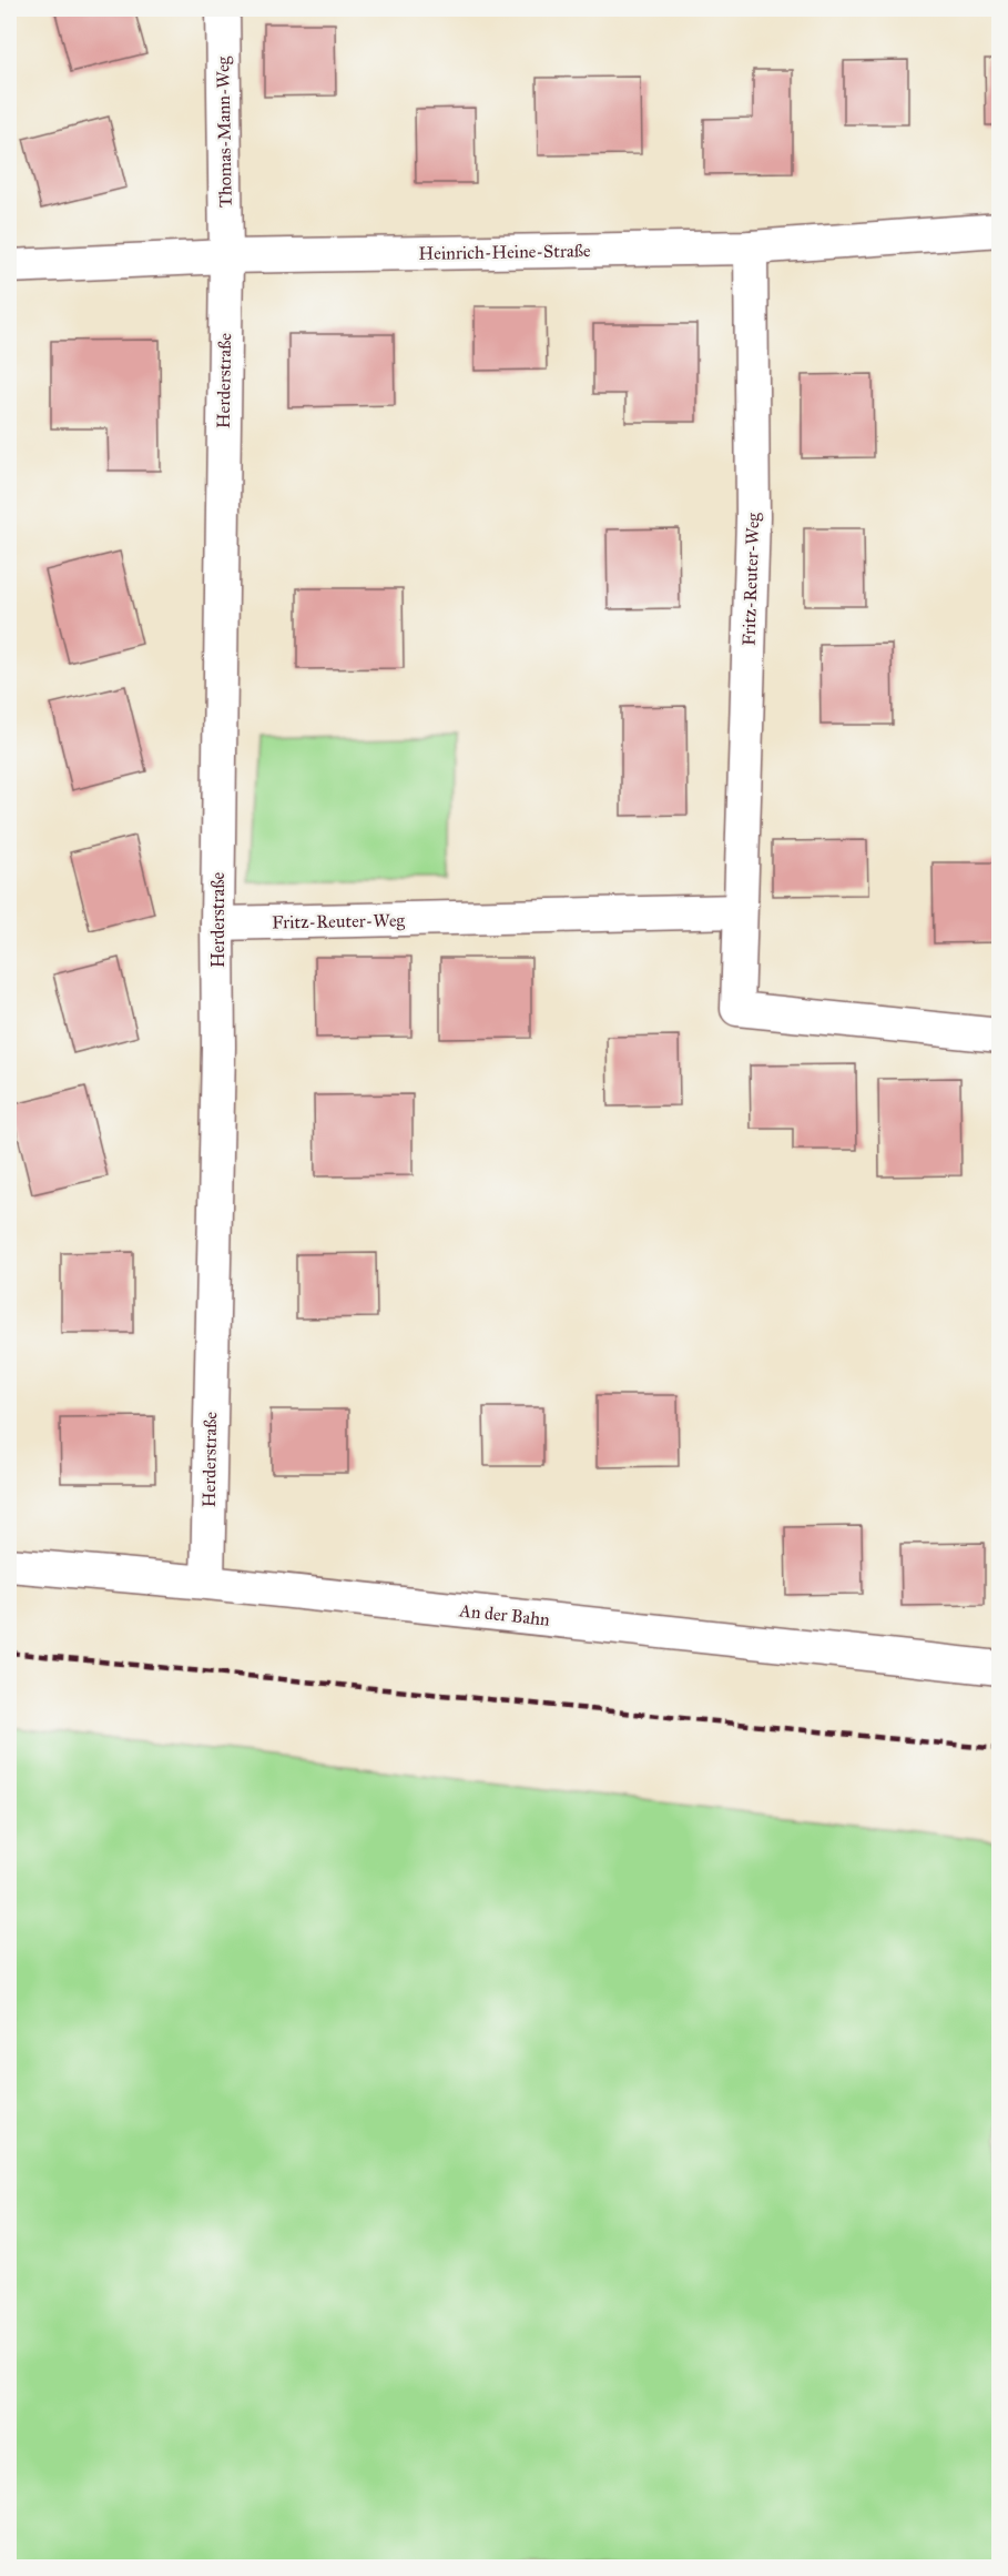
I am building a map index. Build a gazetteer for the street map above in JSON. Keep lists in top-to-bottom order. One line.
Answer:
{"streets":{"street":["Thomas-Mann-Weg","Heinrich-Heine-Straße","Herderstraße","Fritz-Reuter-Weg","An der Bahn"]},"crossings":[["Thomas-Mann-Weg","Heinrich-Heine-Straße"],["Thomas-Mann-Weg","Herderstraße"],["Heinrich-Heine-Straße","Herderstraße"],["Heinrich-Heine-Straße","Fritz-Reuter-Weg"],["Herderstraße","Fritz-Reuter-Weg"],["Herderstraße","An der Bahn"]]}
